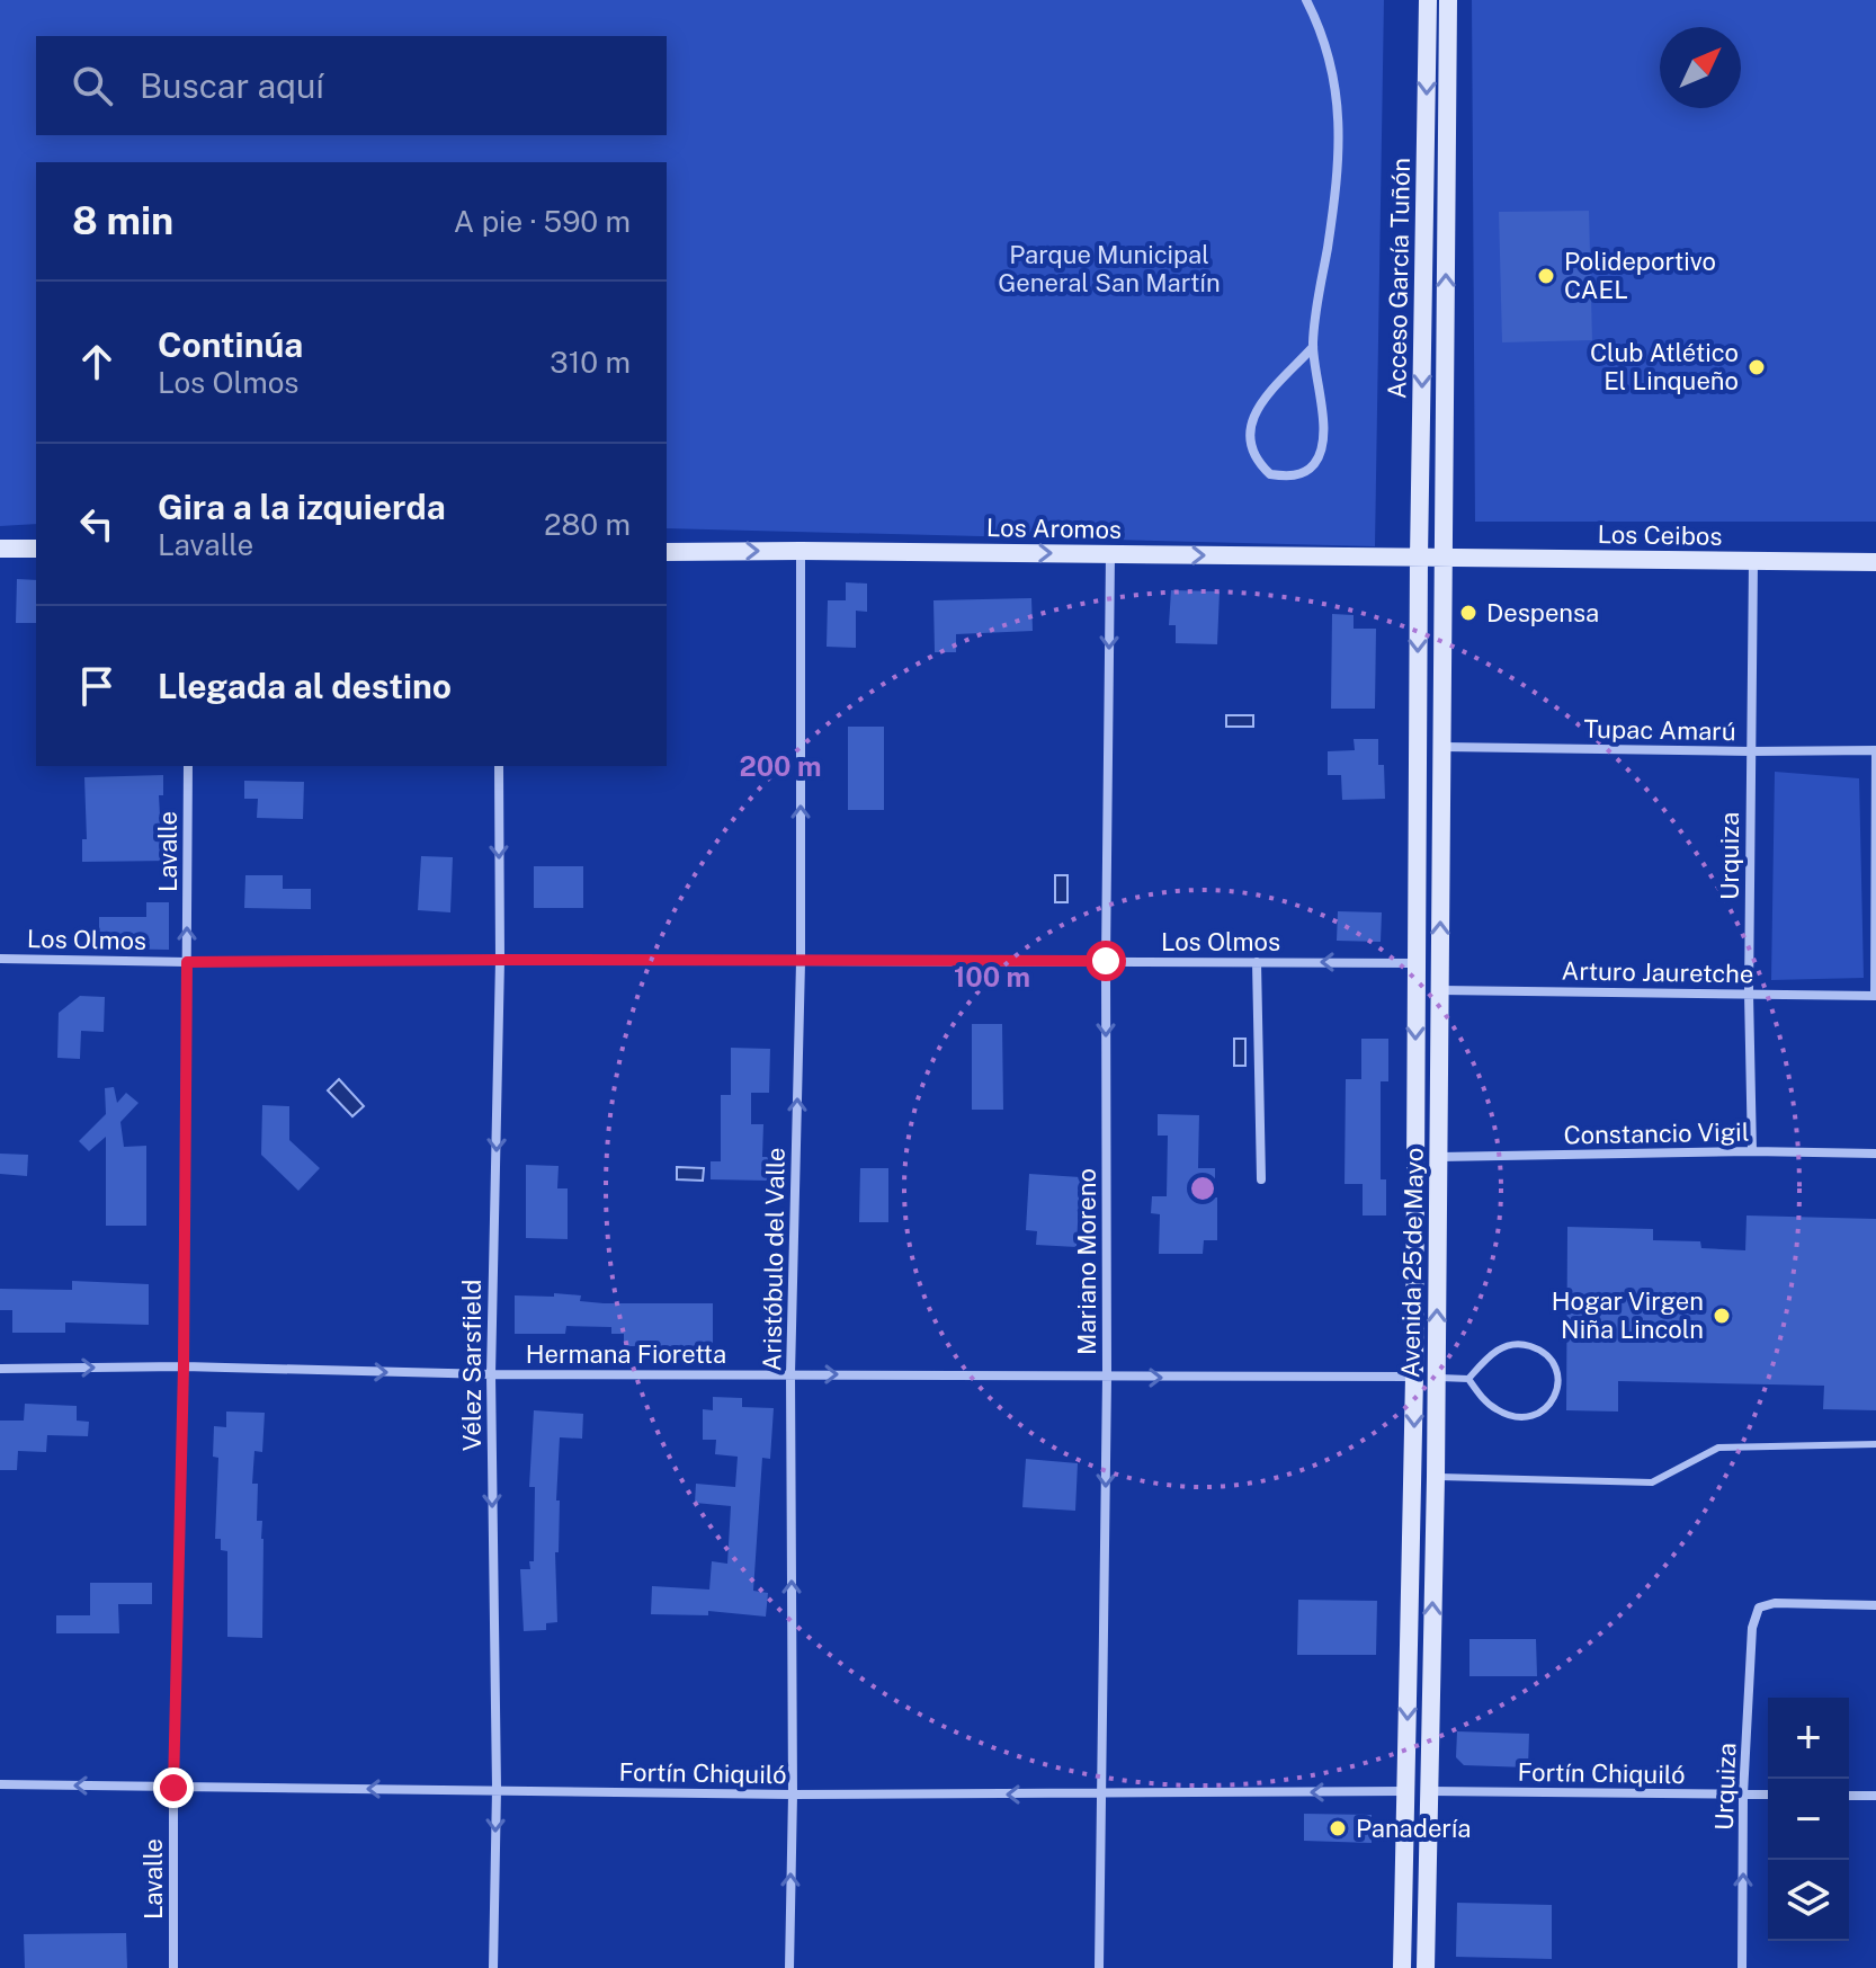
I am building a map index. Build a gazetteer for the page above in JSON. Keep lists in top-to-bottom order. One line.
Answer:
{"streets":{"main road":["Acceso García Tuñón","Los Aromos","Los Ceibos","Avenida 25 de Mayo"],"street":["Tupac Amarú","Lavalle","Urquiza","Los Olmos","Arturo Jauretche","Constancio Vigil","Aristóbulo del Valle","Mariano Moreno","Hermana Fioretta","Vélez Sarsfield","Fortín Chiquiló"]},"crossings":[["Acceso García Tuñón","Los Aromos"],["Acceso García Tuñón","Los Ceibos"],["Acceso García Tuñón","Avenida 25 de Mayo"],["Los Aromos","Los Ceibos"],["Los Aromos","Aristóbulo del Valle"],["Los Aromos","Mariano Moreno"],["Los Aromos","Avenida 25 de Mayo"],["Los Ceibos","Urquiza"],["Los Ceibos","Avenida 25 de Mayo"],["Tupac Amarú","Urquiza"],["Tupac Amarú","Avenida 25 de Mayo"],["Lavalle","Los Olmos"],["Lavalle","Hermana Fioretta"],["Lavalle","Fortín Chiquiló"],["Urquiza","Arturo Jauretche"],["Urquiza","Constancio Vigil"],["Urquiza","Fortín Chiquiló"],["Los Olmos","Aristóbulo del Valle"],["Los Olmos","Mariano Moreno"],["Los Olmos","Avenida 25 de Mayo"],["Los Olmos","Vélez Sarsfield"],["Arturo Jauretche","Avenida 25 de Mayo"],["Constancio Vigil","Avenida 25 de Mayo"],["Aristóbulo del Valle","Hermana Fioretta"],["Aristóbulo del Valle","Fortín Chiquiló"],["Mariano Moreno","Hermana Fioretta"],["Mariano Moreno","Fortín Chiquiló"],["Avenida 25 de Mayo","Hermana Fioretta"],["Avenida 25 de Mayo","Fortín Chiquiló"],["Hermana Fioretta","Vélez Sarsfield"],["Vélez Sarsfield","Fortín Chiquiló"]],"one_way":["Los Aromos","Aristóbulo del Valle","Mariano Moreno","Hermana Fioretta","Vélez Sarsfield","Fortín Chiquiló"],"parks":["Parque Municipal General San Martín"],"places":["Polideportivo CAEL","Club Atlético El Linqueño","Despensa","Hogar Virgen Niña Lincoln","Panadería"],"north":"top right","page":{"search":"Buscar aquí","heading":["8 min","A pie · 590 m"],"list":[["Continúa","Los Olmos","310 m"],["Gira a la izquierda","Lavalle","280 m"],"Llegada al destino"],"map_buttons":["+","−"]},"rings":["200 m","100 m"]}
